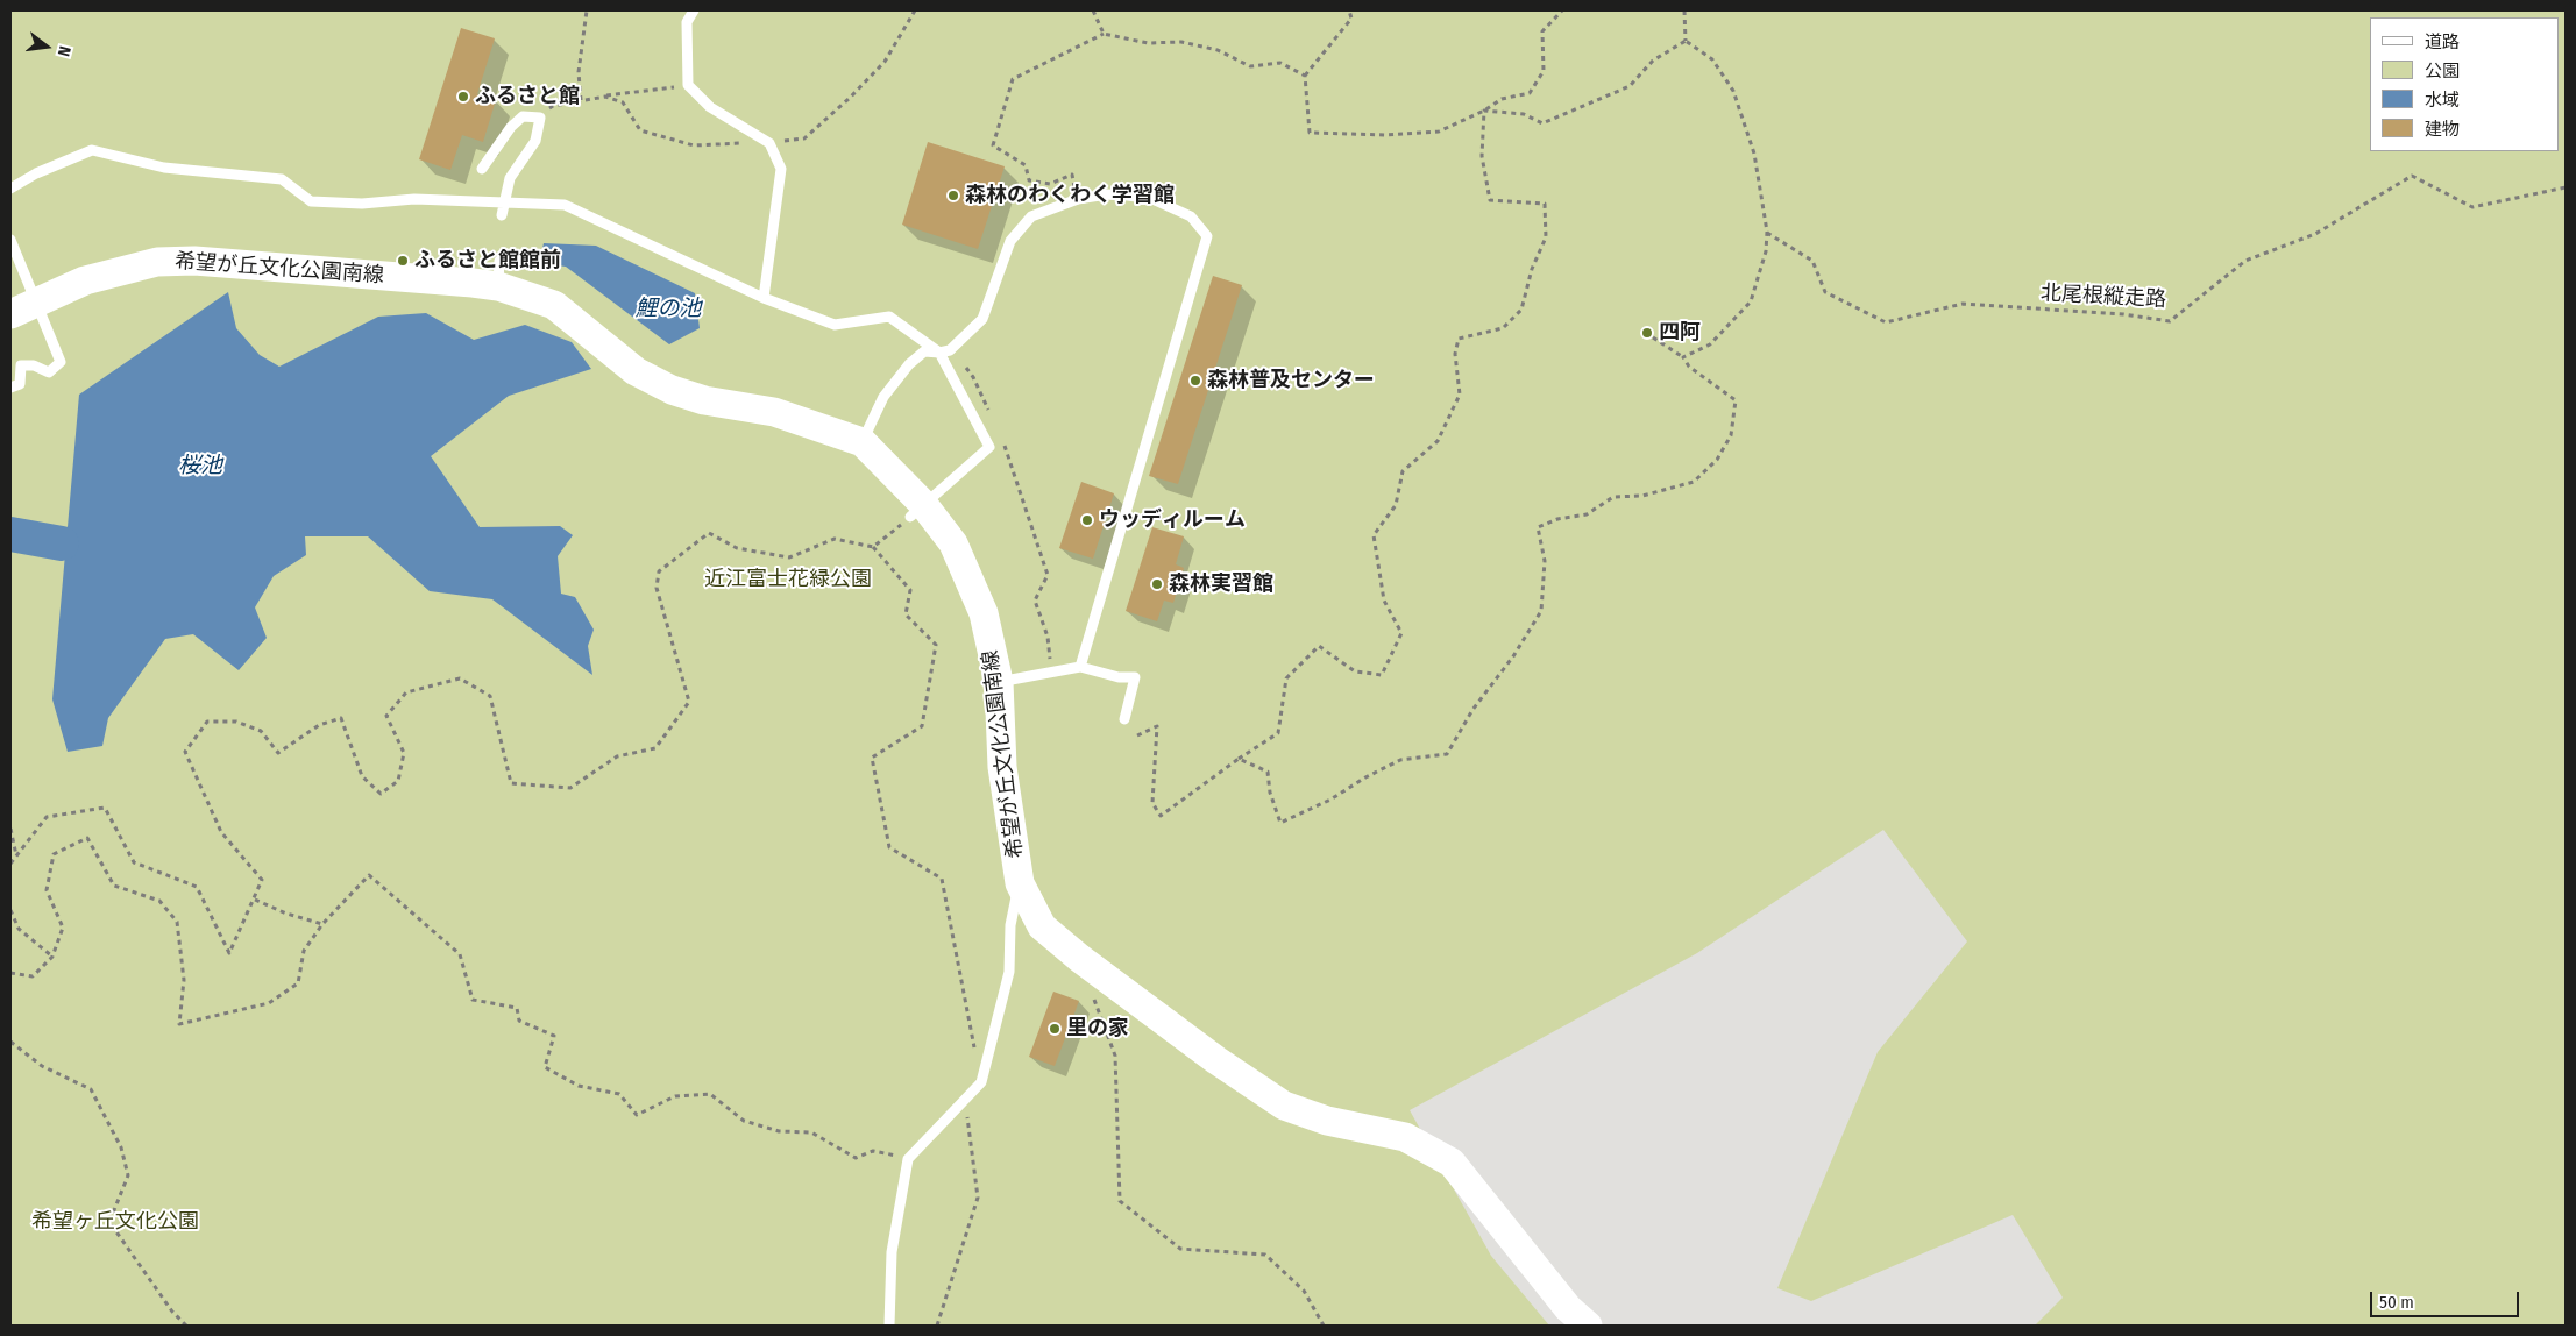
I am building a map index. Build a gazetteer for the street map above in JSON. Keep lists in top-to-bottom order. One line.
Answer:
{"streets":{"main road":["希望が丘文化公園南線"],"path":["北尾根縦走路"]},"water":["鯉の池","桜池"],"parks":["近江富士花緑公園","希望ヶ丘文化公園"],"places":["ふるさと館","森林のわくわく学習館","ふるさと館館前","四阿","森林普及センター","ウッディルーム","森林実習館","里の家"],"legend":["道路","公園","水域","建物"],"scale_bar":"50 m","north":"right"}
